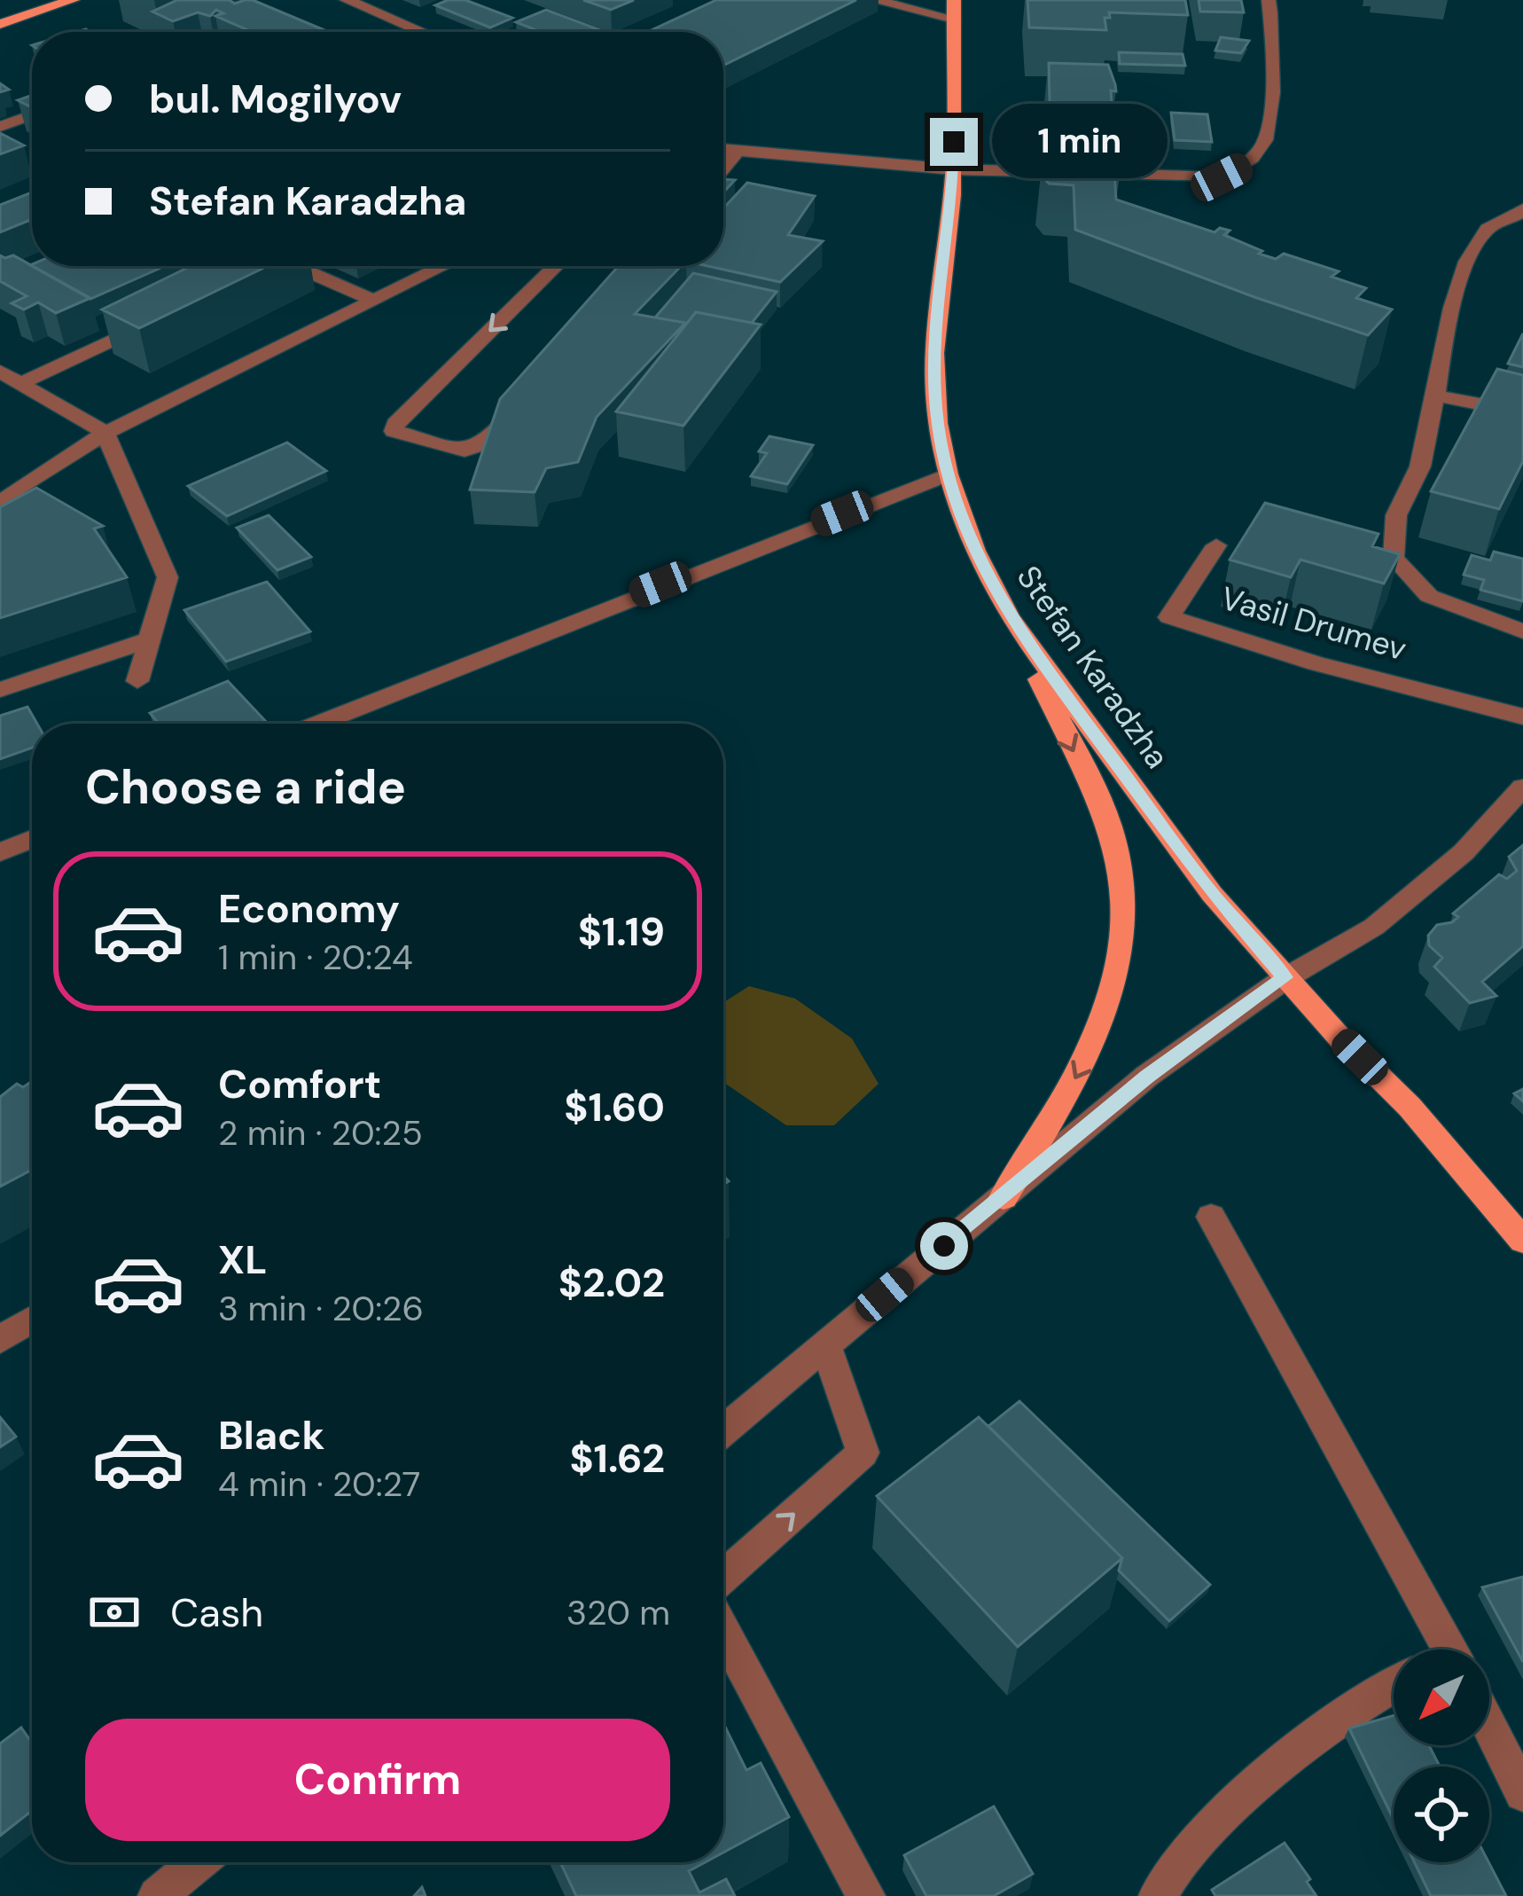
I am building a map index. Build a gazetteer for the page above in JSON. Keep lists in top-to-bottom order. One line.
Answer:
{"streets":{"main road":["Stefan Karadzha"],"street":["Vasil Drumev"]},"north":"bottom left","page":{"banner":["bul. Mogilyov","Stefan Karadzha"],"bubble":"1 min","heading":"Choose a ride","list":[{"name":"Economy","note":"1 min · 20:24","value":"$1.19"},{"name":"Comfort","note":"2 min · 20:25","value":"$1.60"},{"name":"XL","note":"3 min · 20:26","value":"$2.02"},{"name":"Black","note":"4 min · 20:27","value":"$1.62"}],"pay":["Cash","320 m"],"buttons":"Confirm"}}
